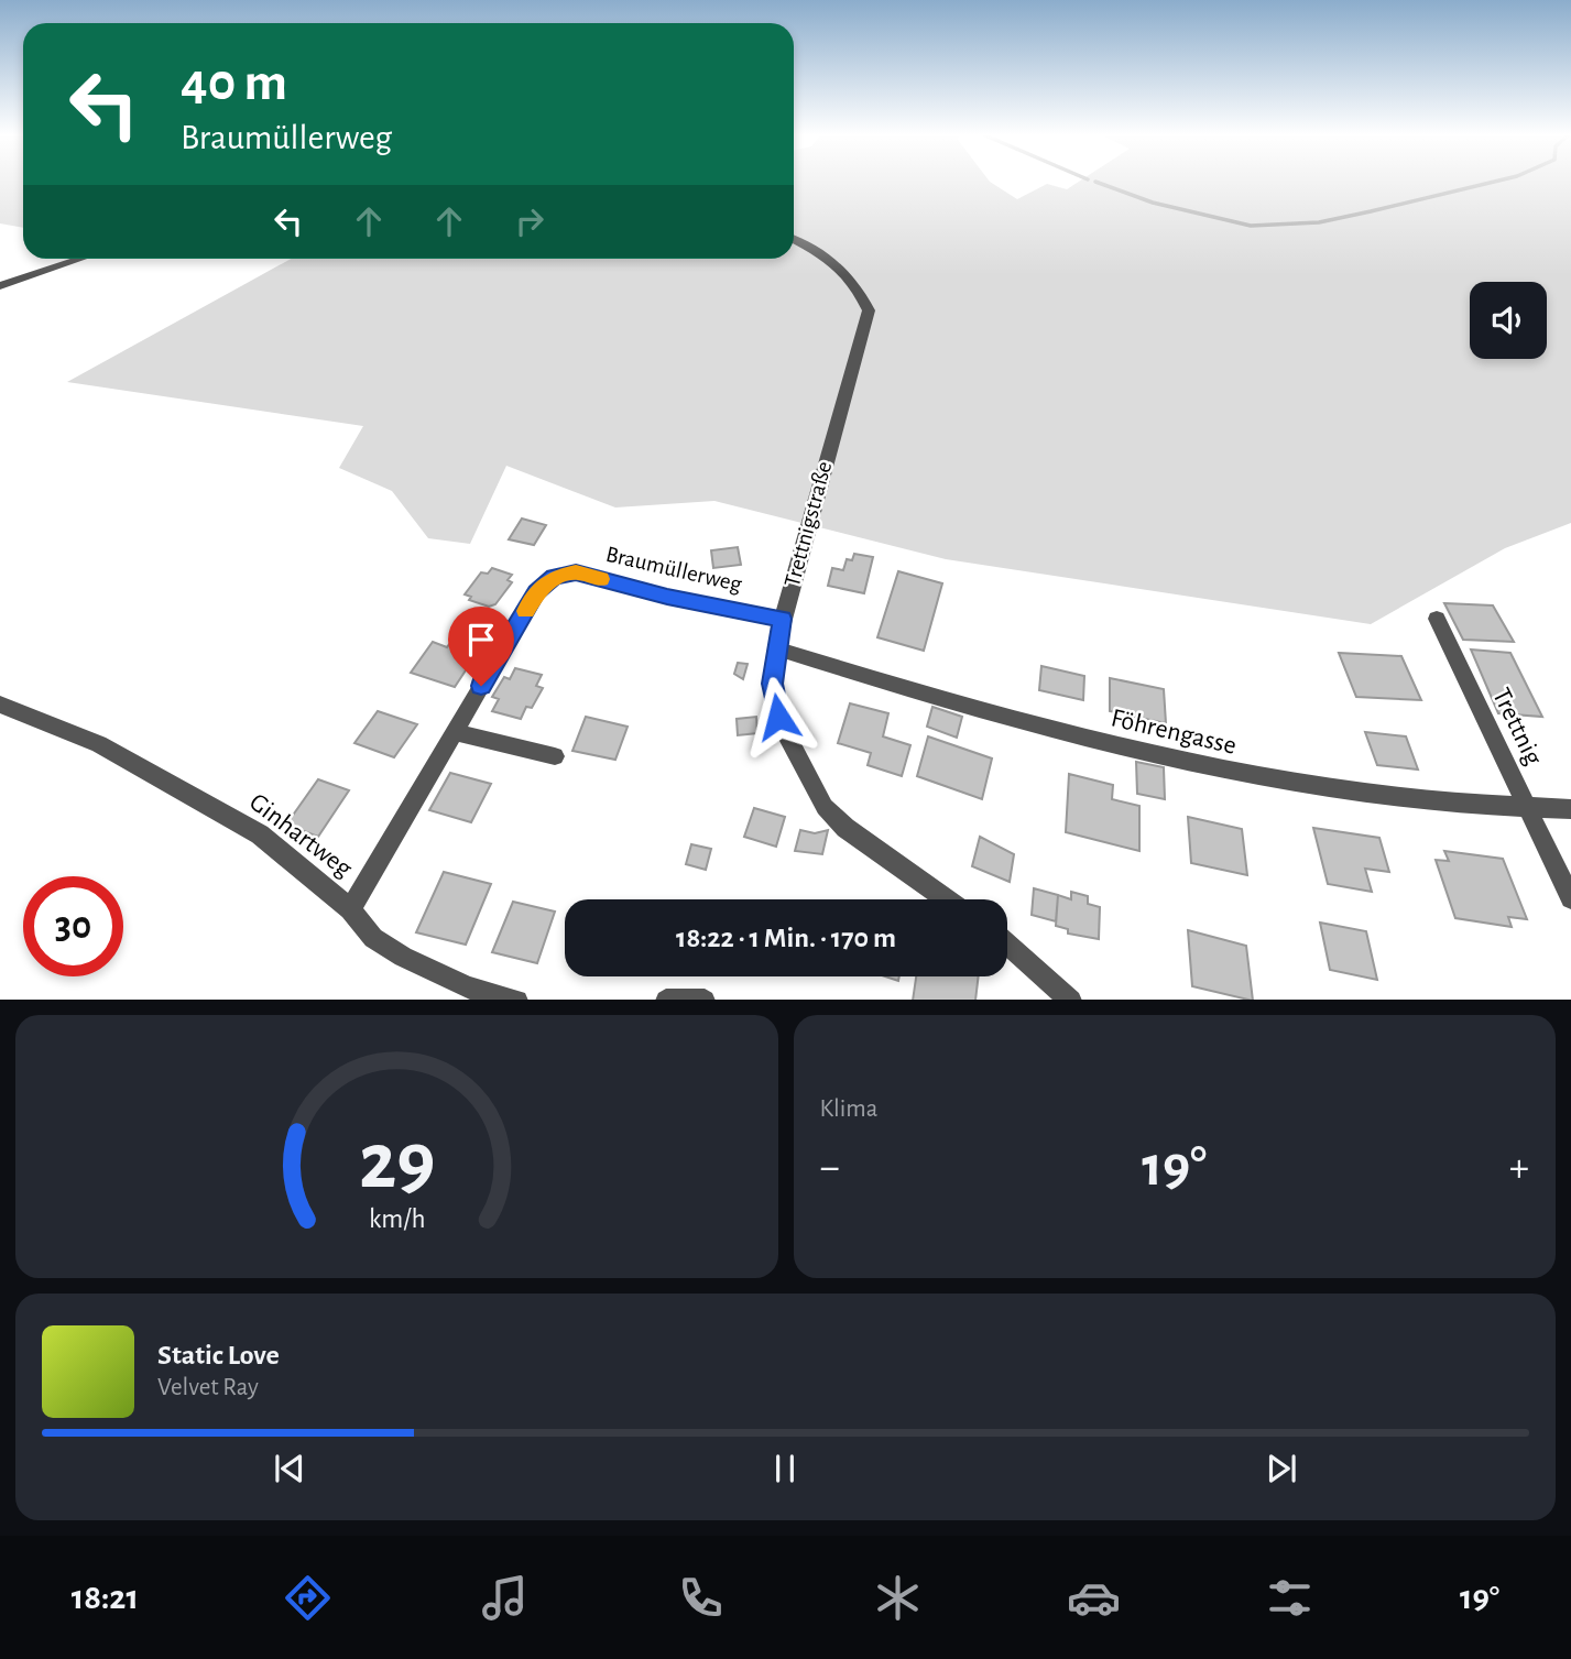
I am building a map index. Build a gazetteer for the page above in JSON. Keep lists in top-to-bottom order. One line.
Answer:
{"streets":{"street":["Trettnigstraße","Braumüllerweg","Trettnig","Föhrengasse","Ginhartweg"]},"crossings":[["Trettnigstraße","Braumüllerweg"],["Trettnigstraße","Föhrengasse"],["Braumüllerweg","Ginhartweg"],["Trettnig","Föhrengasse"]],"page":{"turn":["40 m","Braumüllerweg"],"limit":"30","trip":"18:22 · 1 Min. · 170 m","tile":"Klima","heat":["−","19°","+"],"song":["Static Love","Velvet Ray"],"tabs":["18:21","19°"],"gauge":["29","km/h"]}}
